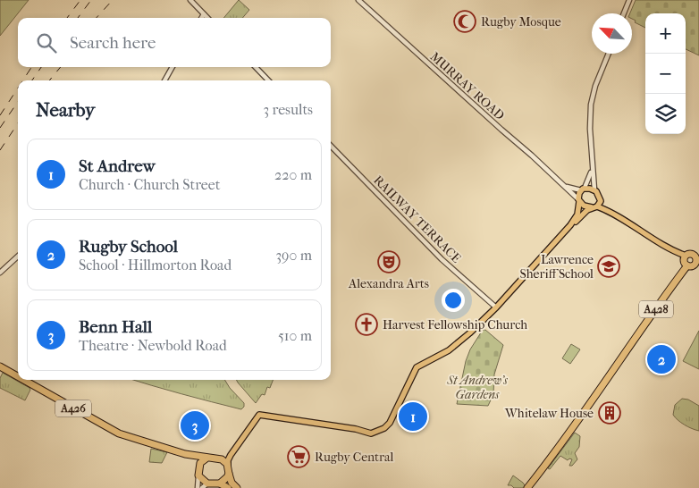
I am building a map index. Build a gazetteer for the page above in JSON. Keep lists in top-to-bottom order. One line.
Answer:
{"streets":{"highway":["A428","A426"],"street":["MURRAY ROAD","RAILWAY TERRACE"]},"parks":["St Andrew's Gardens"],"places":{"mosque":["Rugby Mosque"],"theatre":["Alexandra Arts"],"school or university":["Lawrence Sheriff School"],"church":["Harvest Fellowship Church"],"building":["Whitelaw House"],"supermarket":["Rugby Central"]},"north":"top left","page":{"map_buttons":["+","−"],"search":"Search here","heading":["Nearby","3 results"],"list":[{"mark":"1","name":"St Andrew","note":"Church · Church Street","value":"220 m"},{"mark":"2","name":"Rugby School","note":"School · Hillmorton Road","value":"390 m"},{"mark":"3","name":"Benn Hall","note":"Theatre · Newbold Road","value":"510 m"}],"pins":["2","1","3"]}}
